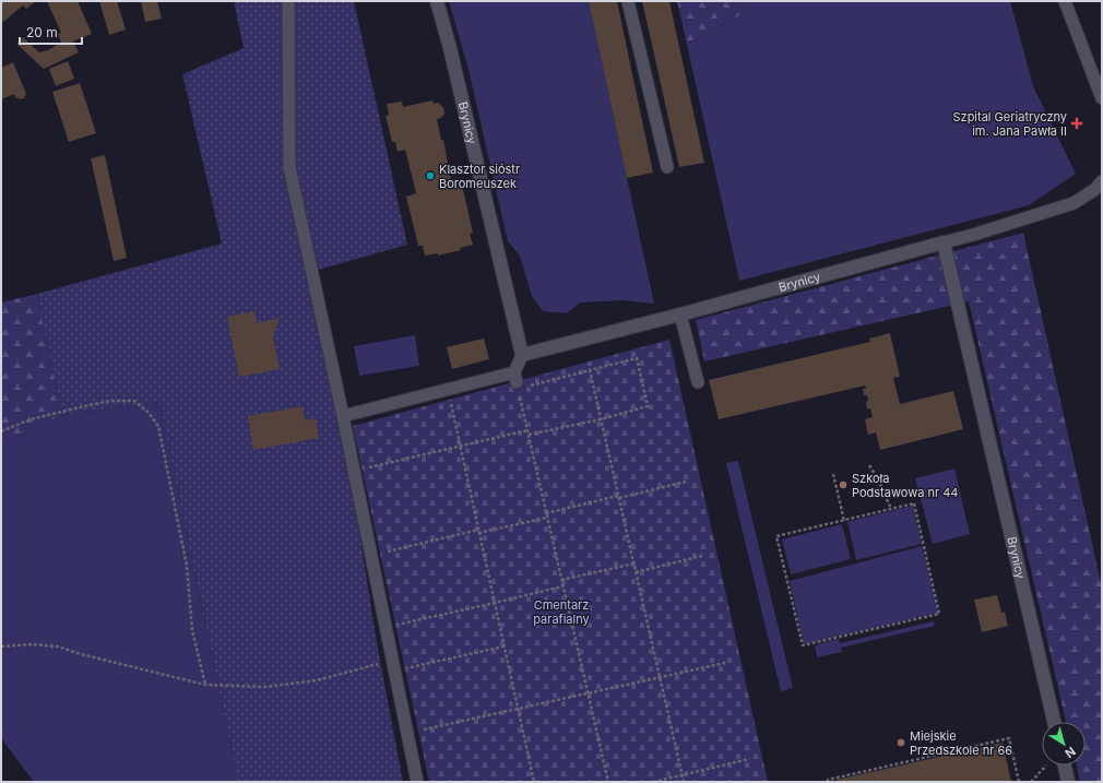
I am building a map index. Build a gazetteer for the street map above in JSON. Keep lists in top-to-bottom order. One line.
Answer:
{"streets":{"street":["Brynicy"]},"parks":["Cmentarz parafialny"],"places":{"health":["Szpital Geriatryczny im. Jana Pawła II"],"other":["Klasztor sióstr Boromeuszek","Szkoła Podstawowa nr 44","Miejskie Przedszkole nr 66"]},"scale_bar":"20 m","north":"bottom right"}
